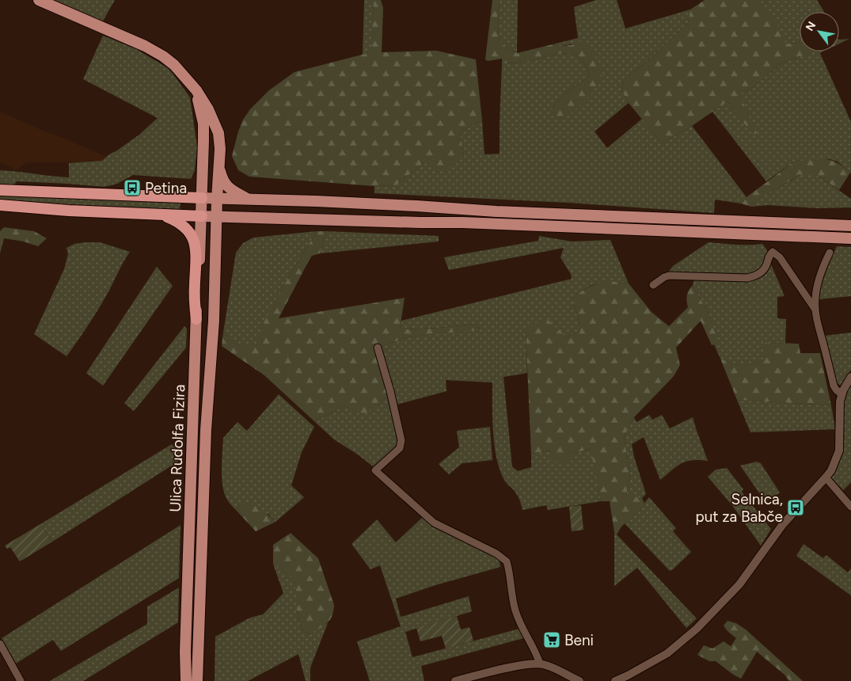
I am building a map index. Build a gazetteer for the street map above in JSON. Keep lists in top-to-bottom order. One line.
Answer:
{"streets":{"main road":["Ulica Rudolfa Fizira"]},"places":{"bus stop":["Petina","Selnica, put za Babče"],"supermarket":["Beni"]},"north":"top left"}
